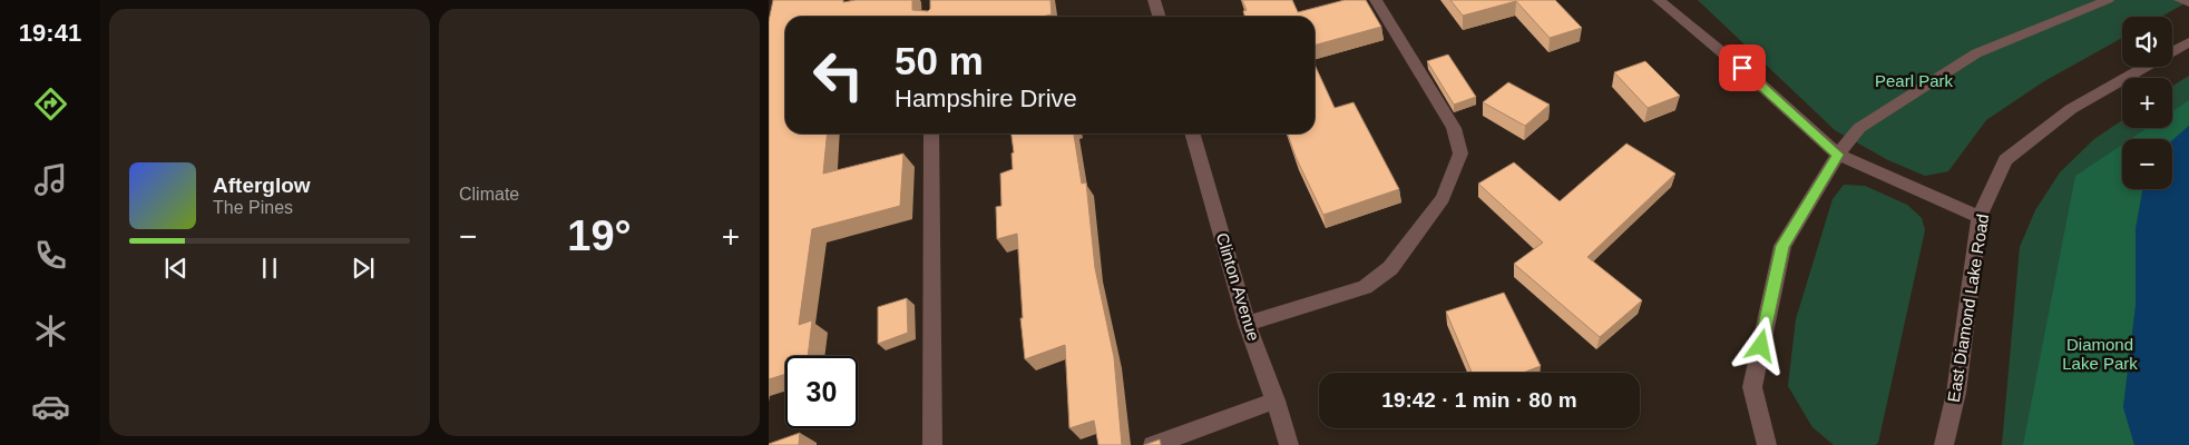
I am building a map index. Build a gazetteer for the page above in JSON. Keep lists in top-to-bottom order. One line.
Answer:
{"streets":{"street":["Clinton Avenue","East Diamond Lake Road"]},"parks":["Pearl Park","Diamond Lake Park"],"page":{"tabs":"19:41","tile":"Climate","map_buttons":["+","−"],"turn":["50 m","Hampshire Drive"],"song":["Afterglow","The Pines"],"heat":["−","19°","+"],"limit":"30","trip":"19:42 · 1 min · 80 m"}}
